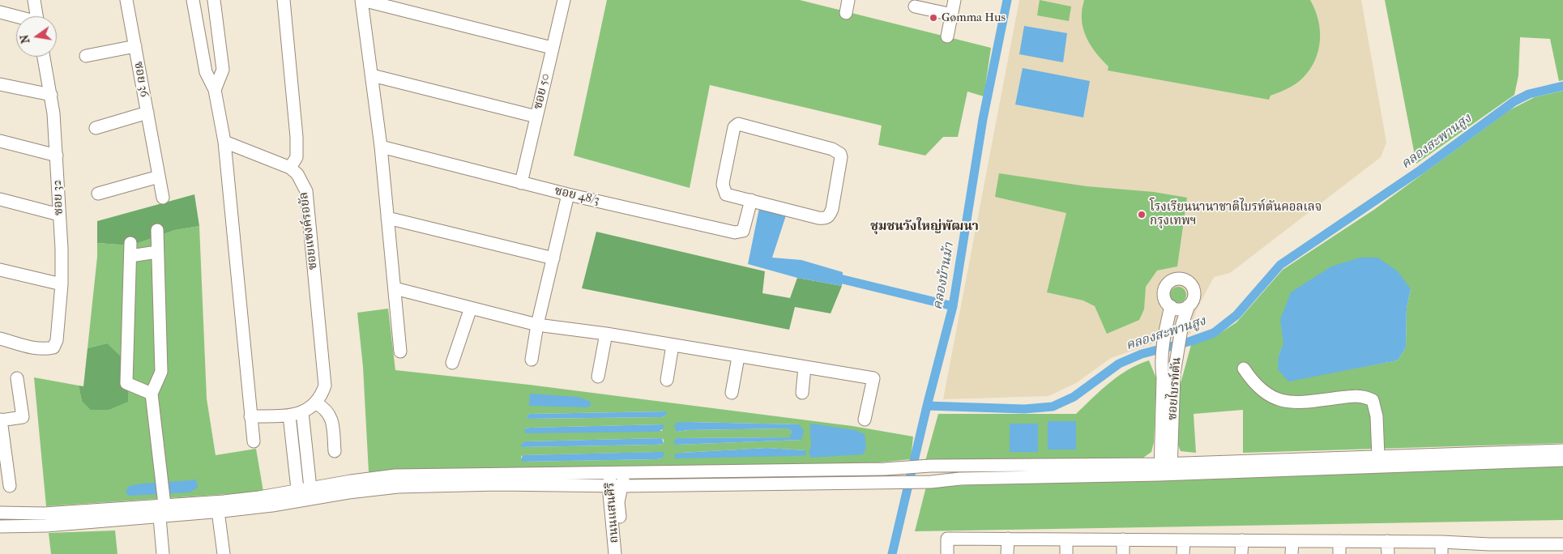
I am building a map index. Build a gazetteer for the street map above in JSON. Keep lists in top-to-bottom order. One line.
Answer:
{"streets":{"street":["ซอย 36","ซอย 50","ซอย 48/3","ซอย 32","ซอยแซงค์รอยัล","ซอยไบรท์ตัน","ถนนแสนศิริ"]},"crossings":[["ซอย 50","ซอย 48/3"]],"districts":["ชุมชนวังใหญ่พัฒนา"],"water":["คลองสะพานสูง","คลองบ้านม้า"],"places":["Gømma Hus","โรงเรียนนานาชาติไบรท์ตันคอลเลจ กรุงเทพฯ"],"north":"left"}
